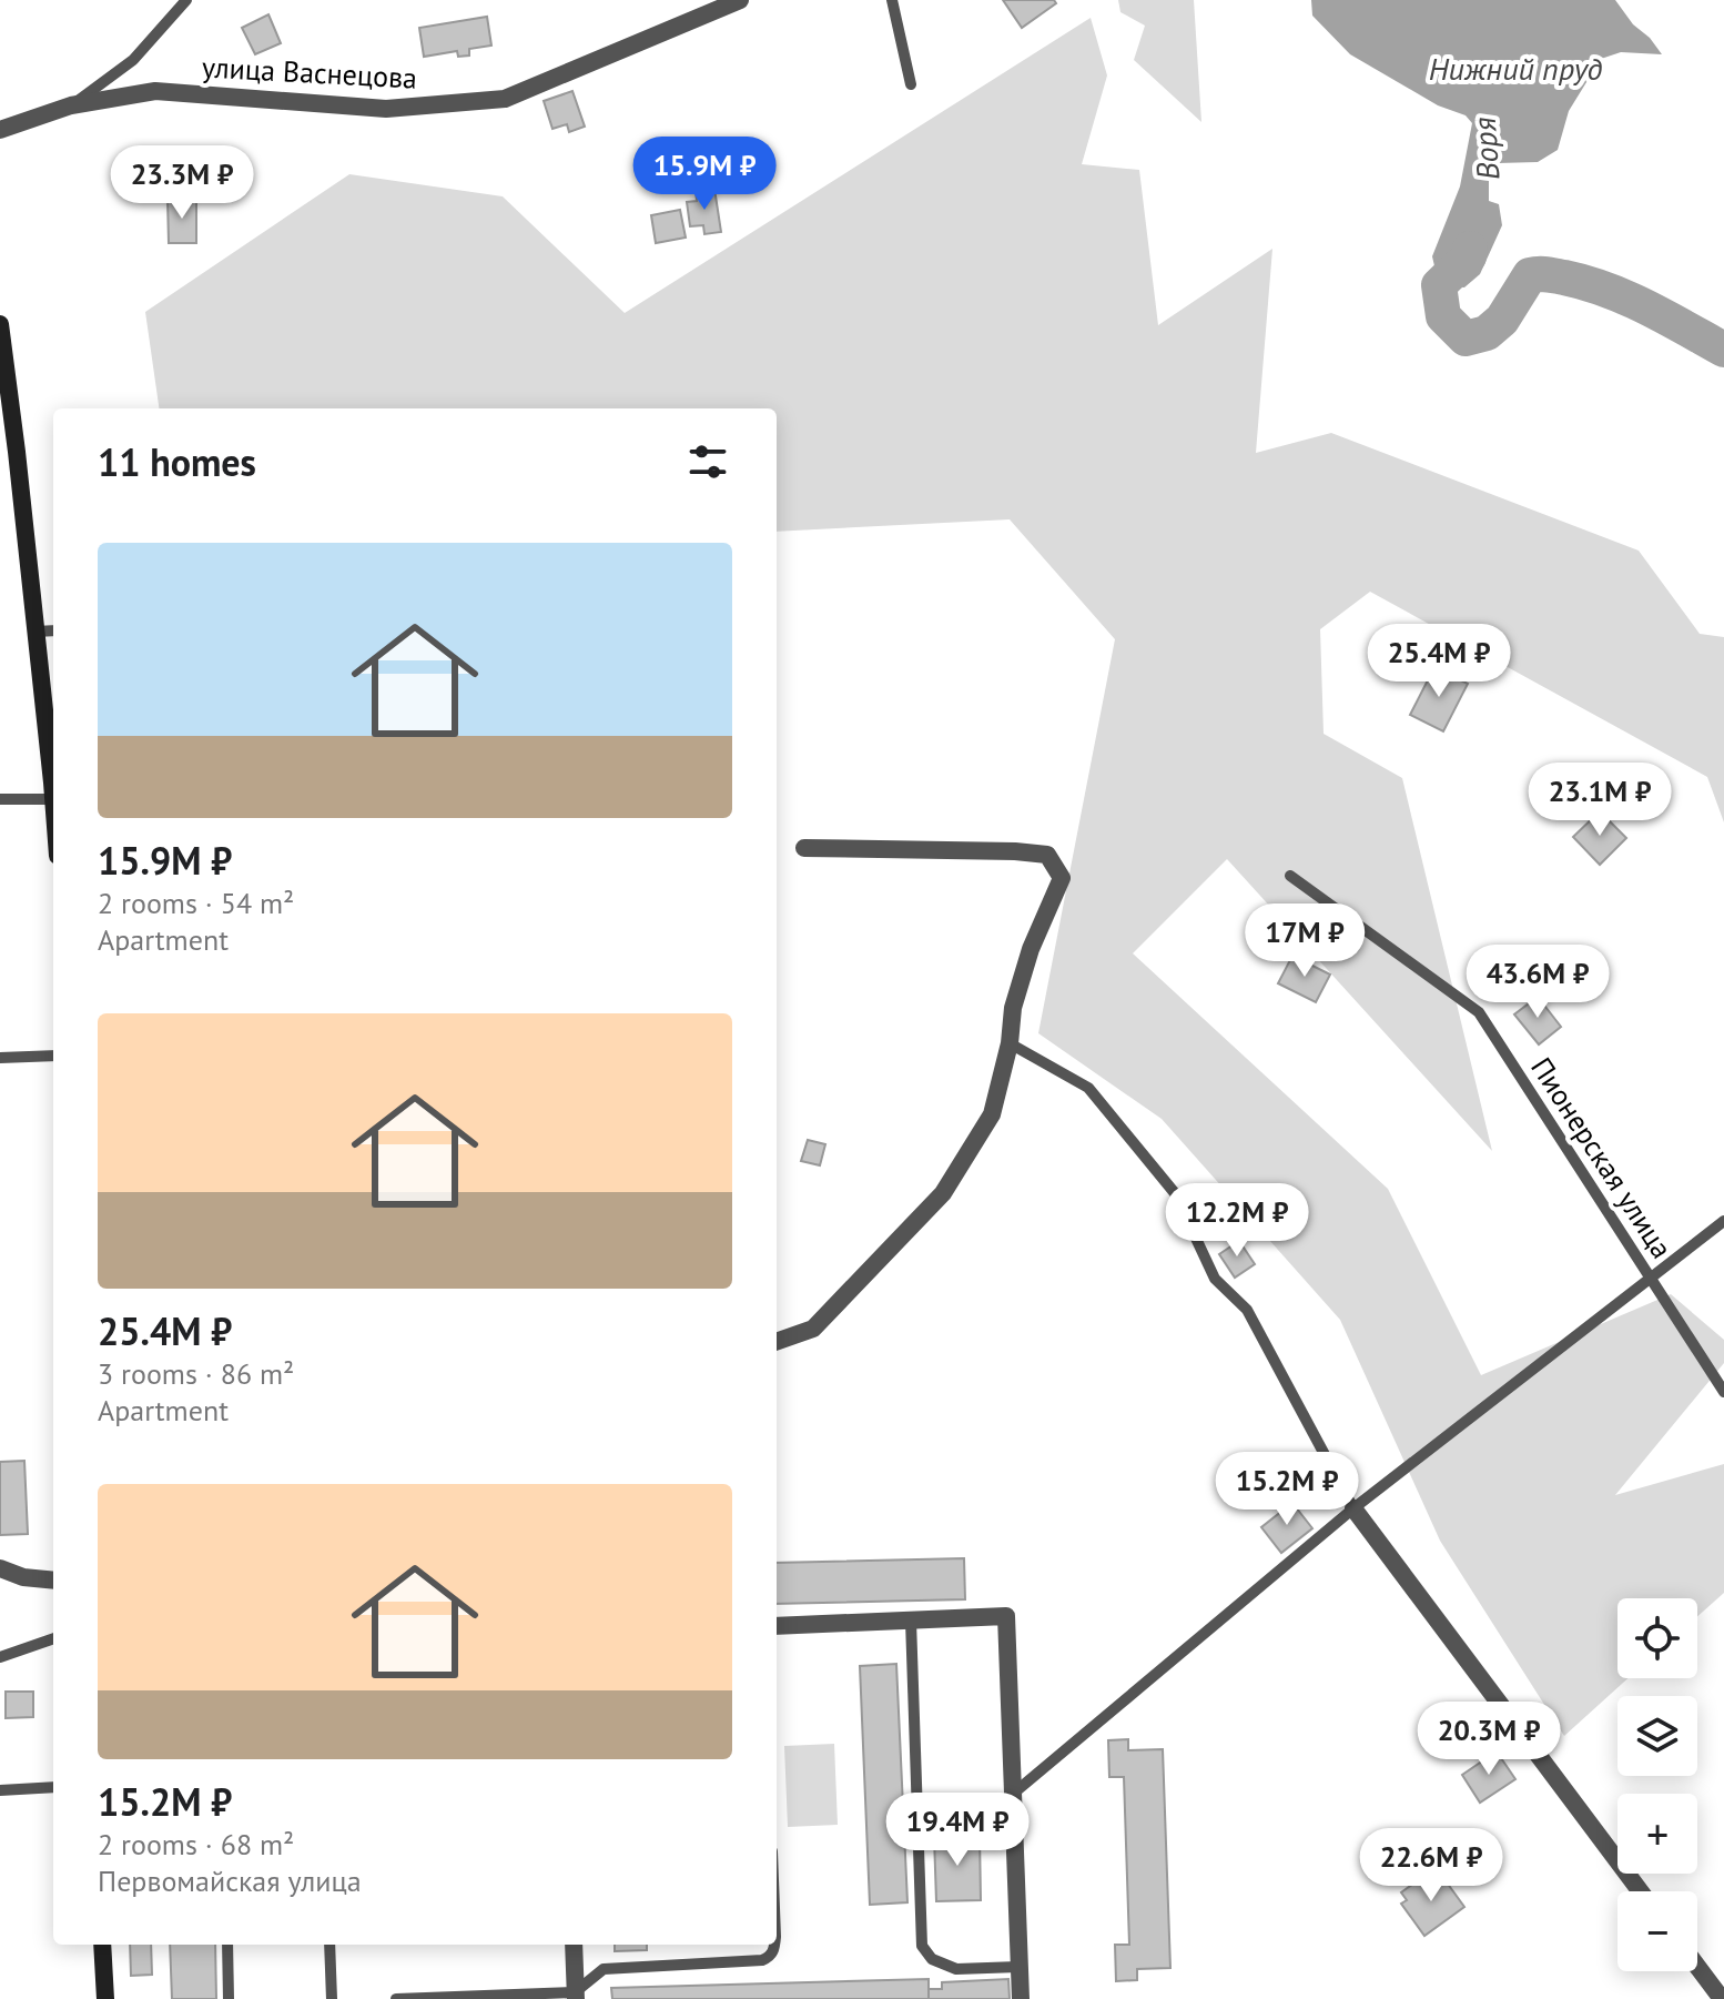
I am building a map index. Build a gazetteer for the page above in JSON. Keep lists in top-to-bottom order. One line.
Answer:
{"streets":{"street":["улица Васнецова"],"lane":["Пионерская улица"]},"water":["Нижний пруд","Воря"],"page":{"price":["15.9M ₽","23.3M ₽","25.4M ₽","23.1M ₽","17M ₽","43.6M ₽","12.2M ₽","15.2M ₽","20.3M ₽","19.4M ₽","22.6M ₽"],"heading":"11 homes","list":[{"name":"15.9M ₽","note":"2 rooms · 54 m² · Apartment"},{"name":"25.4M ₽","note":"3 rooms · 86 m² · Apartment"},{"name":"15.2M ₽","note":"2 rooms · 68 m² · Первомайская улица"}],"map_buttons":["+","−"]}}
